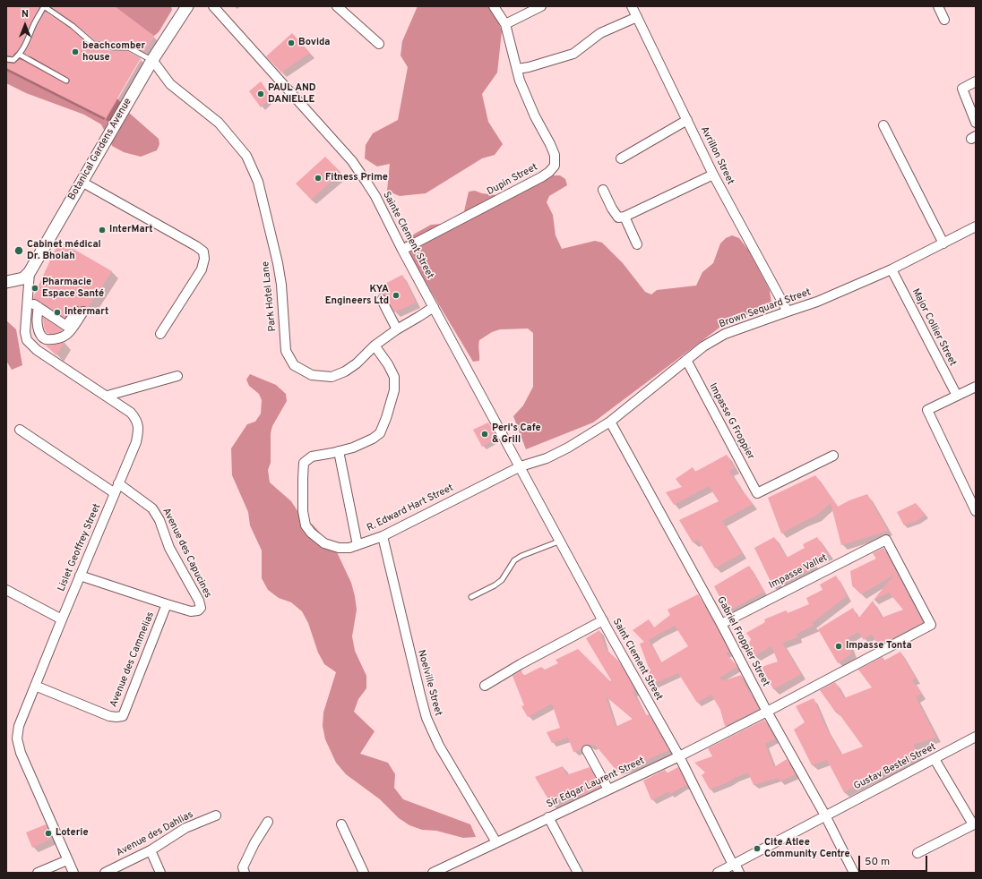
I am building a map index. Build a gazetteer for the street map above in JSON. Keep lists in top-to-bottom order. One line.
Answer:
{"streets":{"street":["Botanical Gardens Avenue","Avrillon Street","Dupin Street","Sainte Clement Street","Park Hotel Lane","Brown Sequard Street","Major Collier Street","Impasse G Froppier","R. Edward Hart Street","Lislet Geoffrey Street","Avenue des Capucines","Impasse Vallet","Gabriel Froppier Street","Avenue des Cammelias","Saint Clement Street","Noelville Street","Gustav Bestel Street","Sir Edgar Laurent Street","Avenue des Dahlias"]},"crossings":[["Botanical Gardens Avenue","Park Hotel Lane"],["Botanical Gardens Avenue","Lislet Geoffrey Street"],["Avrillon Street","Brown Sequard Street"],["Dupin Street","Sainte Clement Street"],["Sainte Clement Street","Park Hotel Lane"],["Sainte Clement Street","Brown Sequard Street"],["Sainte Clement Street","R. Edward Hart Street"],["Sainte Clement Street","Saint Clement Street"],["Brown Sequard Street","Major Collier Street"],["Brown Sequard Street","Impasse G Froppier"],["Brown Sequard Street","R. Edward Hart Street"],["Brown Sequard Street","Gabriel Froppier Street"],["Brown Sequard Street","Saint Clement Street"],["R. Edward Hart Street","Saint Clement Street"],["R. Edward Hart Street","Noelville Street"],["Lislet Geoffrey Street","Avenue des Capucines"],["Lislet Geoffrey Street","Avenue des Cammelias"],["Avenue des Capucines","Avenue des Cammelias"],["Impasse Vallet","Gabriel Froppier Street"],["Impasse Vallet","Sir Edgar Laurent Street"],["Gabriel Froppier Street","Gustav Bestel Street"],["Gabriel Froppier Street","Sir Edgar Laurent Street"],["Saint Clement Street","Gustav Bestel Street"],["Saint Clement Street","Sir Edgar Laurent Street"],["Noelville Street","Sir Edgar Laurent Street"]],"places":["Bovida","beachcomber house","PAUL AND DANIELLE","Fitness Prime","InterMart","Cabinet médical Dr. Bholah","Pharmacie Espace Santé","KYA Engineers Ltd","Intermart","Peri's Cafe & Grill","Impasse Tonta","Loterie","Cite Atlee Community Centre"],"scale_bar":"50 m","north":"top"}
